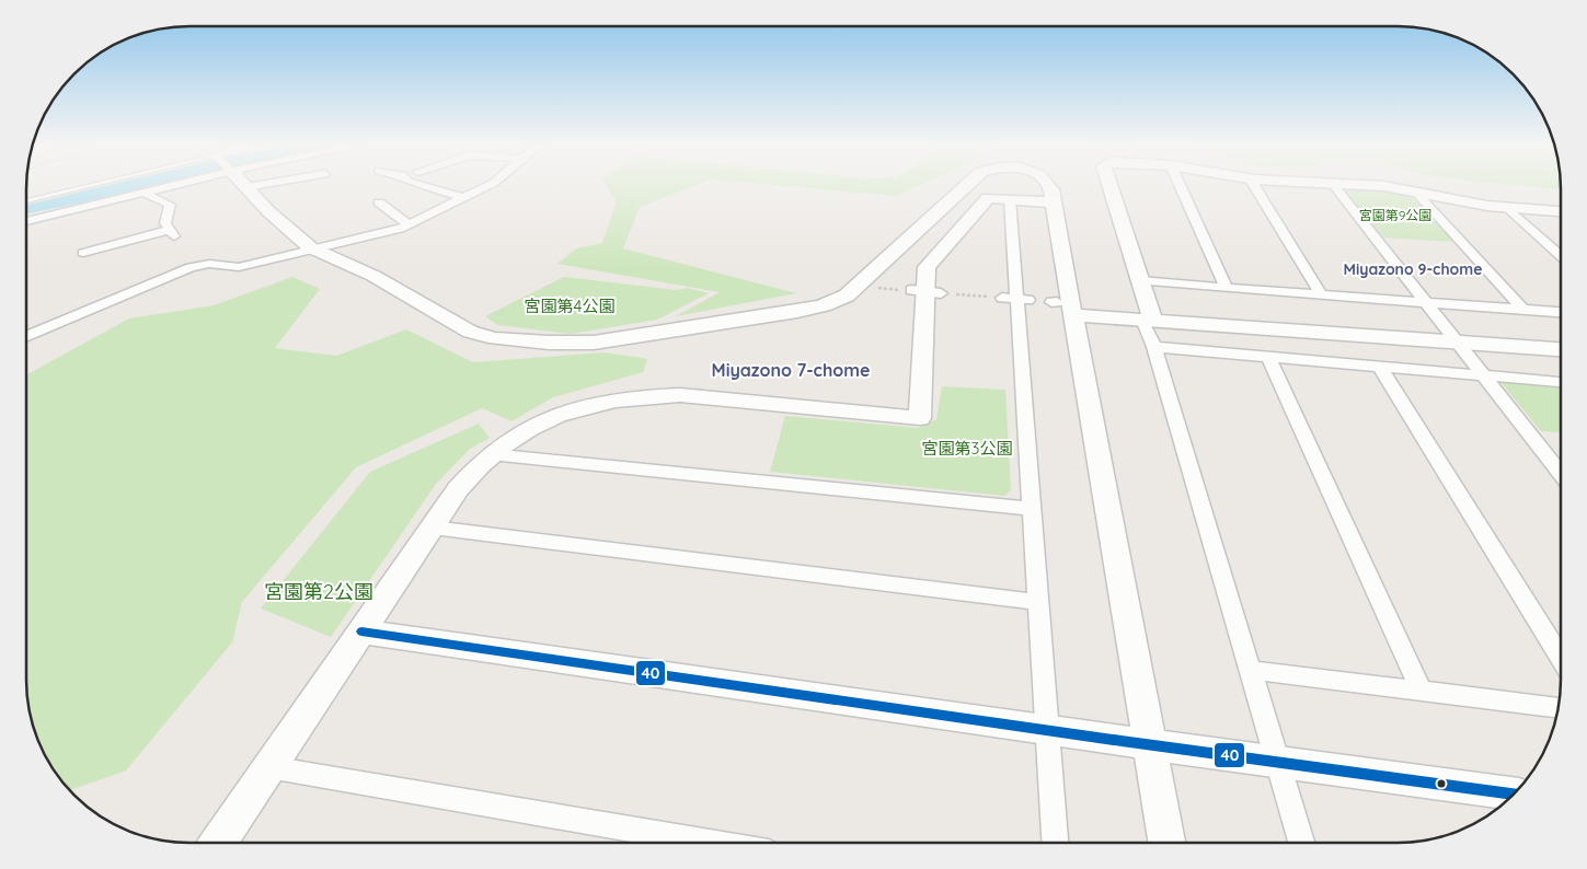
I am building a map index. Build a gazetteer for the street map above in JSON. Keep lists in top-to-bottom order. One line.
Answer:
{"districts":["Miyazono 9-chome","Miyazono 7-chome"],"parks":["宮園第9公園","宮園第4公園","宮園第3公園","宮園第2公園"],"lines":["transit line 40"]}
